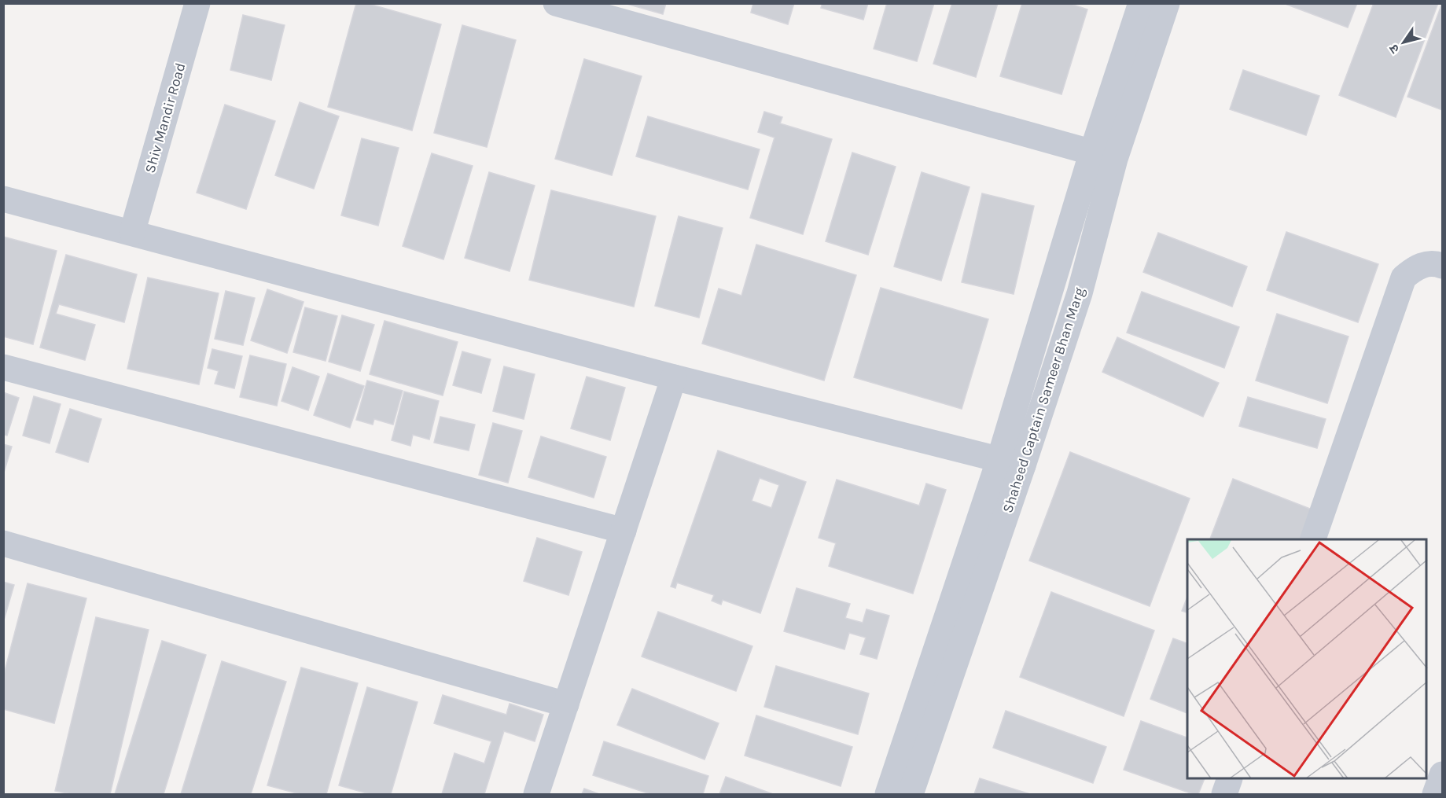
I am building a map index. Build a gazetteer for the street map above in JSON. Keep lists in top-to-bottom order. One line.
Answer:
{"streets":{"street":["Shiv Mandir Road","Shaheed Captain Sameer Bhan Marg"]},"north":"bottom left"}
